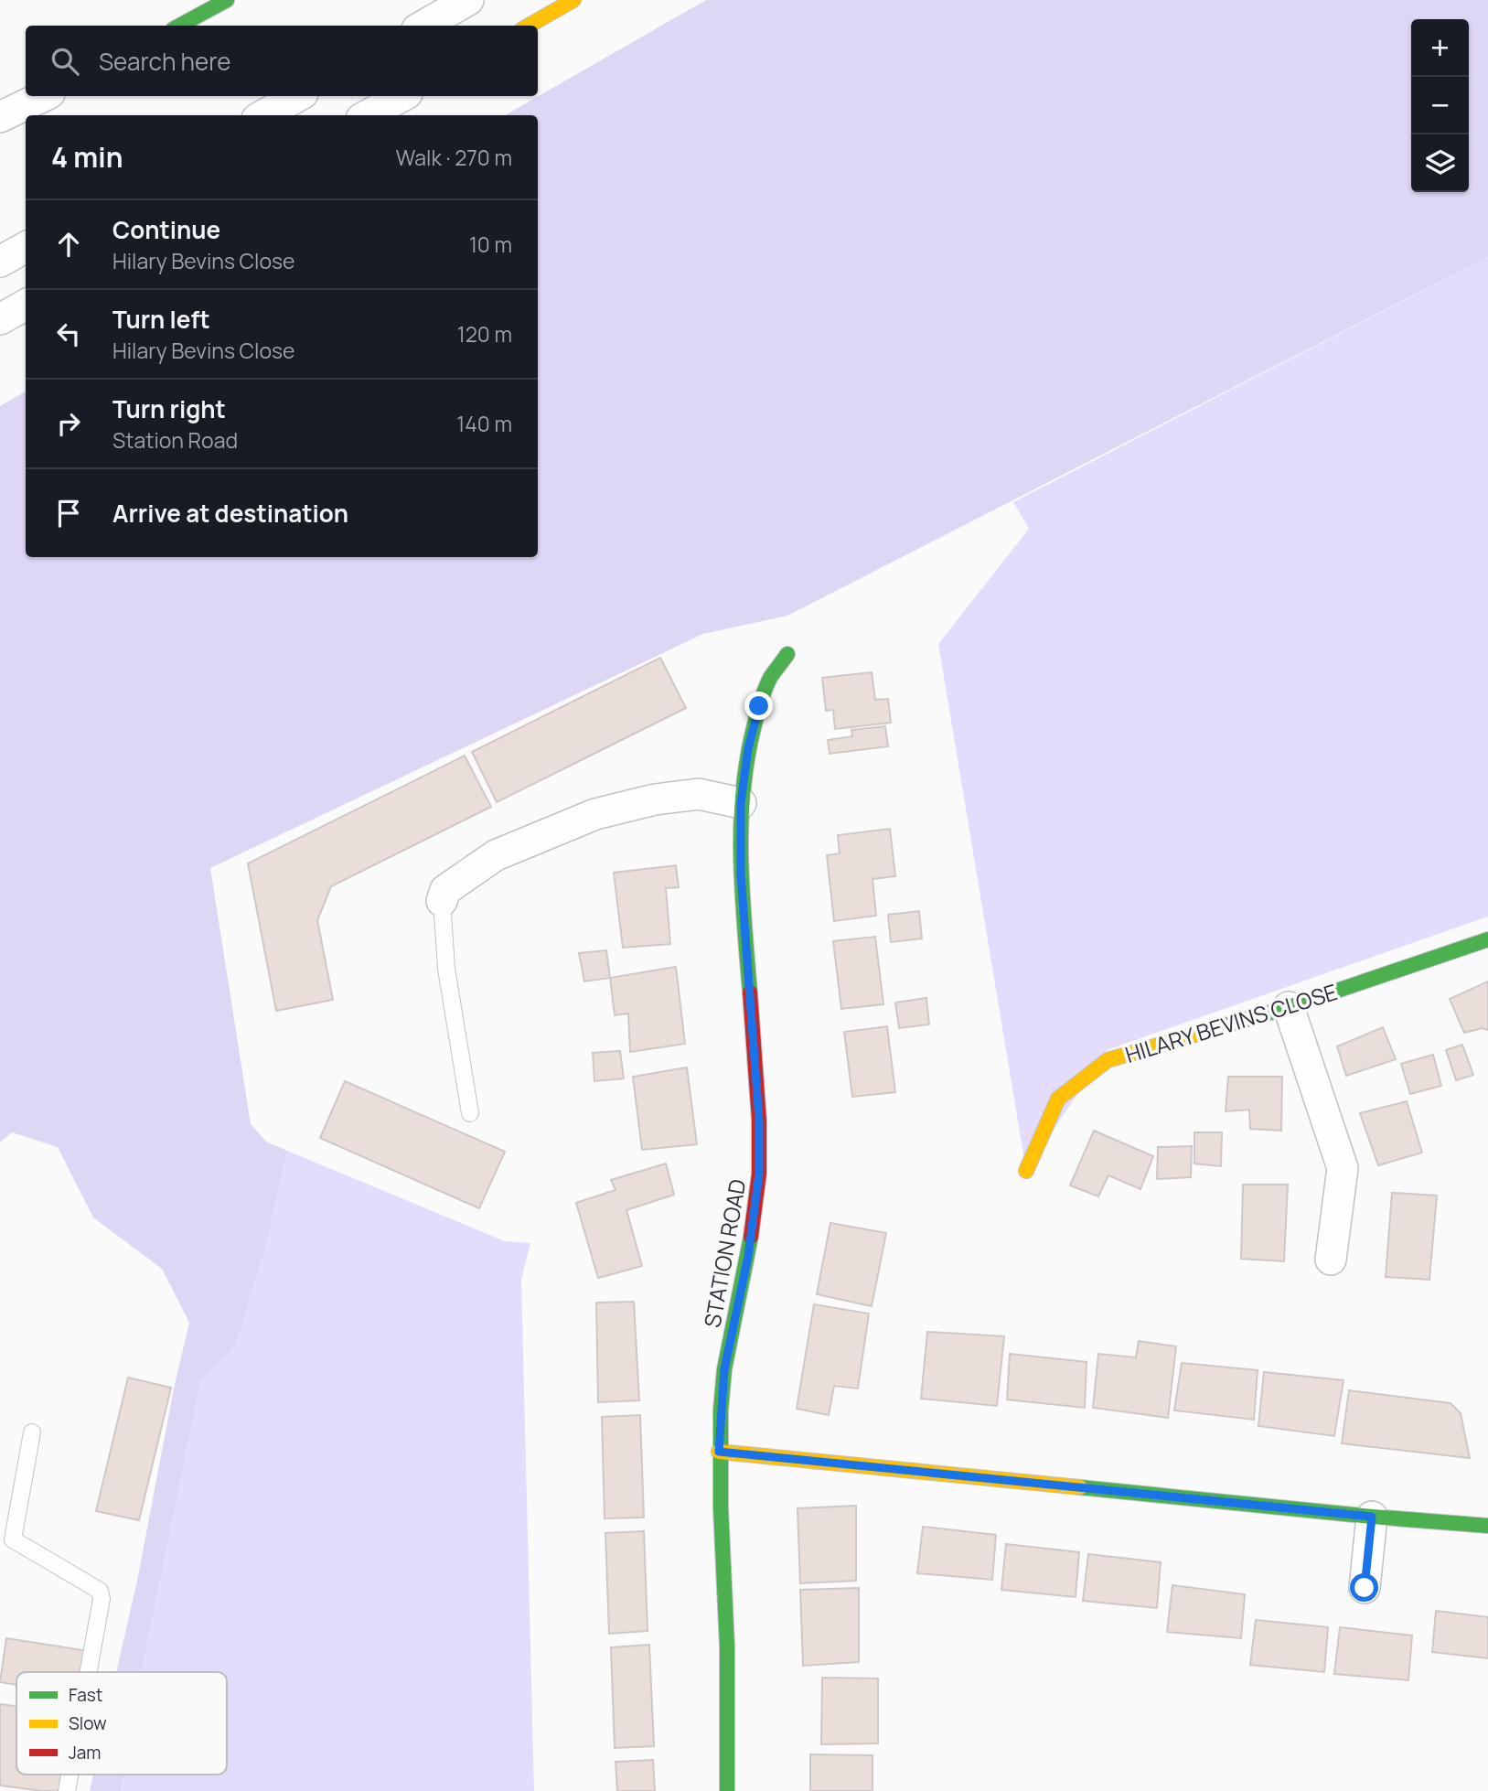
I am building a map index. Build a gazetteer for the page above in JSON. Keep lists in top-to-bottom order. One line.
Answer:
{"streets":{"street":["HILARY BEVINS CLOSE","STATION ROAD"]},"legend":["Fast","Slow","Jam"],"page":{"map_buttons":["+","−"],"search":"Search here","heading":["4 min","Walk · 270 m"],"list":[["Continue","Hilary Bevins Close","10 m"],["Turn left","Hilary Bevins Close","120 m"],["Turn right","Station Road","140 m"],"Arrive at destination"]}}
